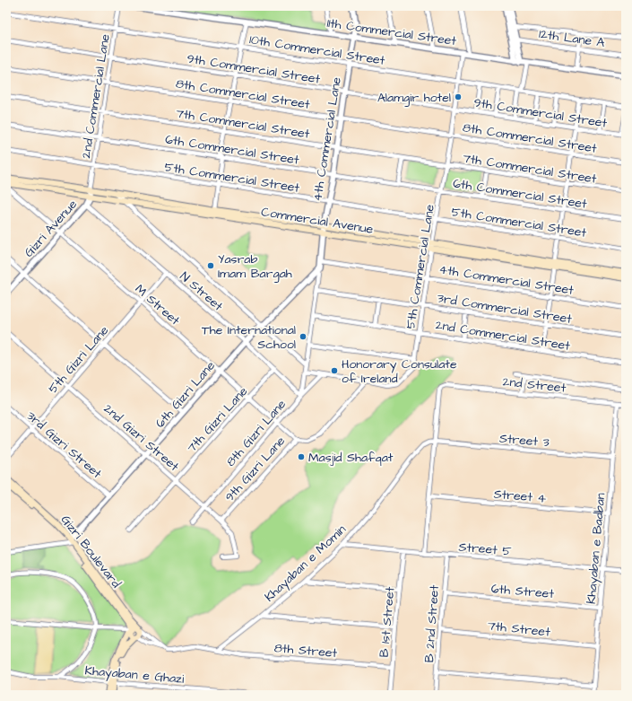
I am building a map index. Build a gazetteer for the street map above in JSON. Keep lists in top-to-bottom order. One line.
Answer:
{"streets":{"main road":["Commercial Avenue","Gizri Boulevard"],"street":["11th Commercial Street","12th Lane A","10th Commercial Street","9th Commercial Street","8th Commercial Street","2nd Commercial Lane","7th Commercial Street","4th Commercial Lane","6th Commercial Street","5th Commercial Street","Gizri Avenue","5th Commercial Lane","4th Commercial Street","N Street","M Street","3rd Commercial Street","2nd Commercial Street","5th Gizri Lane","2nd Street","6th Gizri Lane","7th Gizri Lane","8th Gizri Lane","2nd Gizri Street","Street 3","3rd Gizri Street","9th Gizri Lane","Street 4","Street 5","Khayaban e Badban","Khayaban e Momin","6th Street","B 1st Street","B 2nd Street","7th Street","8th Street","Khayaban e Ghazi"]},"crossings":[["11th Commercial Street","4th Commercial Lane"],["11th Commercial Street","5th Commercial Lane"],["10th Commercial Street","2nd Commercial Lane"],["10th Commercial Street","4th Commercial Lane"],["10th Commercial Street","5th Commercial Lane"],["9th Commercial Street","2nd Commercial Lane"],["9th Commercial Street","4th Commercial Lane"],["9th Commercial Street","5th Commercial Lane"],["8th Commercial Street","2nd Commercial Lane"],["8th Commercial Street","4th Commercial Lane"],["8th Commercial Street","5th Commercial Lane"],["2nd Commercial Lane","7th Commercial Street"],["2nd Commercial Lane","6th Commercial Street"],["2nd Commercial Lane","5th Commercial Street"],["2nd Commercial Lane","Commercial Avenue"],["2nd Commercial Lane","Gizri Avenue"],["7th Commercial Street","4th Commercial Lane"],["7th Commercial Street","5th Commercial Lane"],["4th Commercial Lane","6th Commercial Street"],["4th Commercial Lane","5th Commercial Street"],["4th Commercial Lane","Commercial Avenue"],["4th Commercial Lane","5th Commercial Lane"],["4th Commercial Lane","4th Commercial Street"],["4th Commercial Lane","N Street"],["4th Commercial Lane","3rd Commercial Street"],["4th Commercial Lane","2nd Commercial Street"],["4th Commercial Lane","6th Gizri Lane"],["4th Commercial Lane","8th Gizri Lane"],["6th Commercial Street","5th Commercial Lane"],["5th Commercial Street","5th Commercial Lane"],["Commercial Avenue","Gizri Avenue"],["Commercial Avenue","5th Commercial Lane"],["Gizri Avenue","N Street"],["Gizri Avenue","M Street"],["5th Commercial Lane","4th Commercial Street"],["5th Commercial Lane","3rd Commercial Street"],["5th Commercial Lane","2nd Commercial Street"],["5th Commercial Lane","8th Gizri Lane"],["5th Commercial Lane","9th Gizri Lane"],["N Street","5th Gizri Lane"],["N Street","6th Gizri Lane"],["N Street","7th Gizri Lane"],["N Street","8th Gizri Lane"],["M Street","5th Gizri Lane"],["M Street","6th Gizri Lane"],["M Street","7th Gizri Lane"],["M Street","8th Gizri Lane"],["M Street","9th Gizri Lane"],["5th Gizri Lane","2nd Gizri Street"],["5th Gizri Lane","3rd Gizri Street"],["2nd Street","Street 3"],["2nd Street","Khayaban e Badban"],["2nd Street","Khayaban e Momin"],["6th Gizri Lane","2nd Gizri Street"],["6th Gizri Lane","3rd Gizri Street"],["6th Gizri Lane","Gizri Boulevard"],["7th Gizri Lane","2nd Gizri Street"],["8th Gizri Lane","2nd Gizri Street"],["2nd Gizri Street","9th Gizri Lane"],["Street 3","Khayaban e Badban"],["Street 3","Khayaban e Momin"],["Street 4","Khayaban e Badban"],["Street 5","Khayaban e Badban"],["Street 5","Khayaban e Momin"],["Street 5","B 1st Street"],["Street 5","B 2nd Street"],["Khayaban e Badban","6th Street"],["Khayaban e Badban","7th Street"],["Khayaban e Momin","8th Street"],["6th Street","B 2nd Street"],["B 1st Street","8th Street"],["B 2nd Street","7th Street"]],"places":["Alamgir hotel","Yasrab Imam Bargah","The International School","Honorary Consulate of Ireland","Masjid Shafqat"]}
